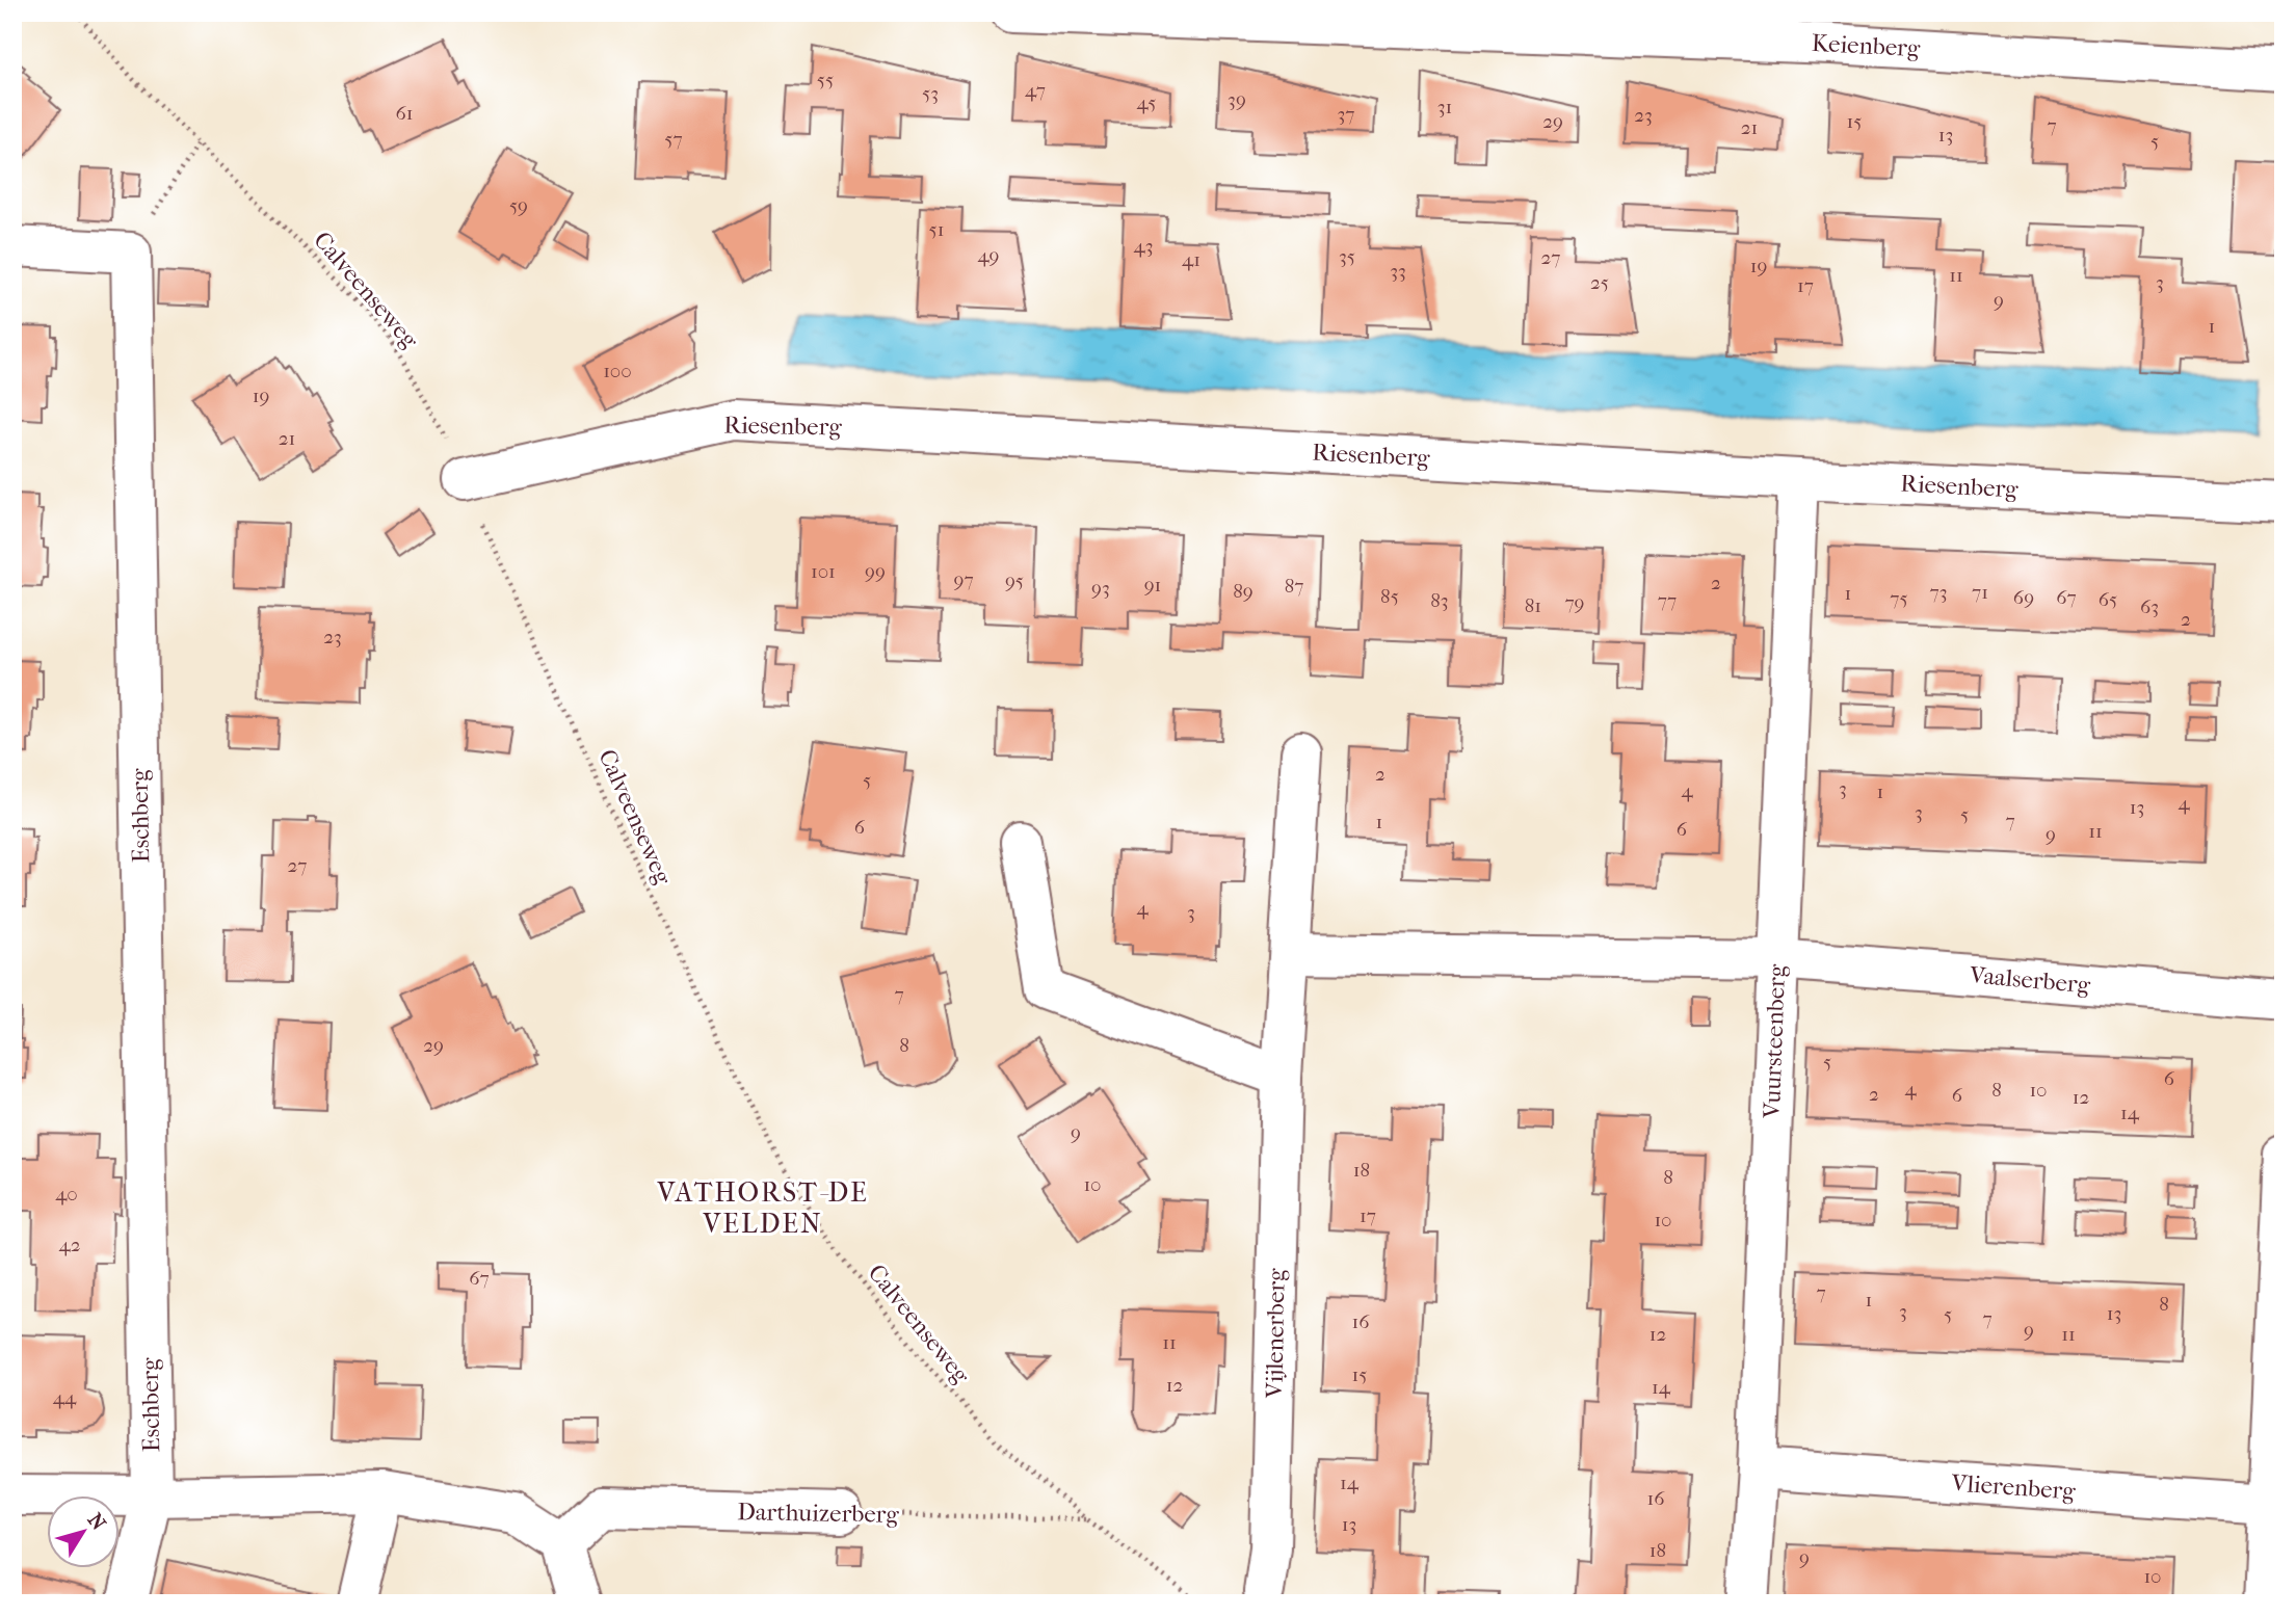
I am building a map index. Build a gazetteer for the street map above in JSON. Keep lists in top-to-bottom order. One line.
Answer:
{"streets":{"street":["Keienberg","Riesenberg","Eschberg","Vaalserberg","Vuursteenberg","Vijlenerberg","Vlierenberg","Darthuizerberg"],"path":["Calveenseweg"]},"crossings":[["Calveenseweg","Riesenberg"],["Calveenseweg","Darthuizerberg"],["Riesenberg","Vuursteenberg"],["Vaalserberg","Vuursteenberg"],["Vuursteenberg","Vlierenberg"]],"districts":["VATHORST-DE VELDEN"],"house_numbers":["55","47","53","39","45","31","61","37","23","29","15","7","21","13","57","5","59","51","43","49","35","27","41","19","33","11","25","3","17","9","1","100","19","21","101","99","97","95","2","91","87","93","89","73","71","1","85","69","67","75","65","83","77","79","81","63","2","23","2","5","3","4","1","4","13","3","5","7","1","6","6","11","9","27","4","3","7","29","8","5","6","4","8","10","2","6","12","14","9","18","8","10","40","17","10","42","67","7","1","8","3","13","5","7","16","9","12","11","11","15","12","14","44","14","16","13","18","9","10"],"north":"top right"}
